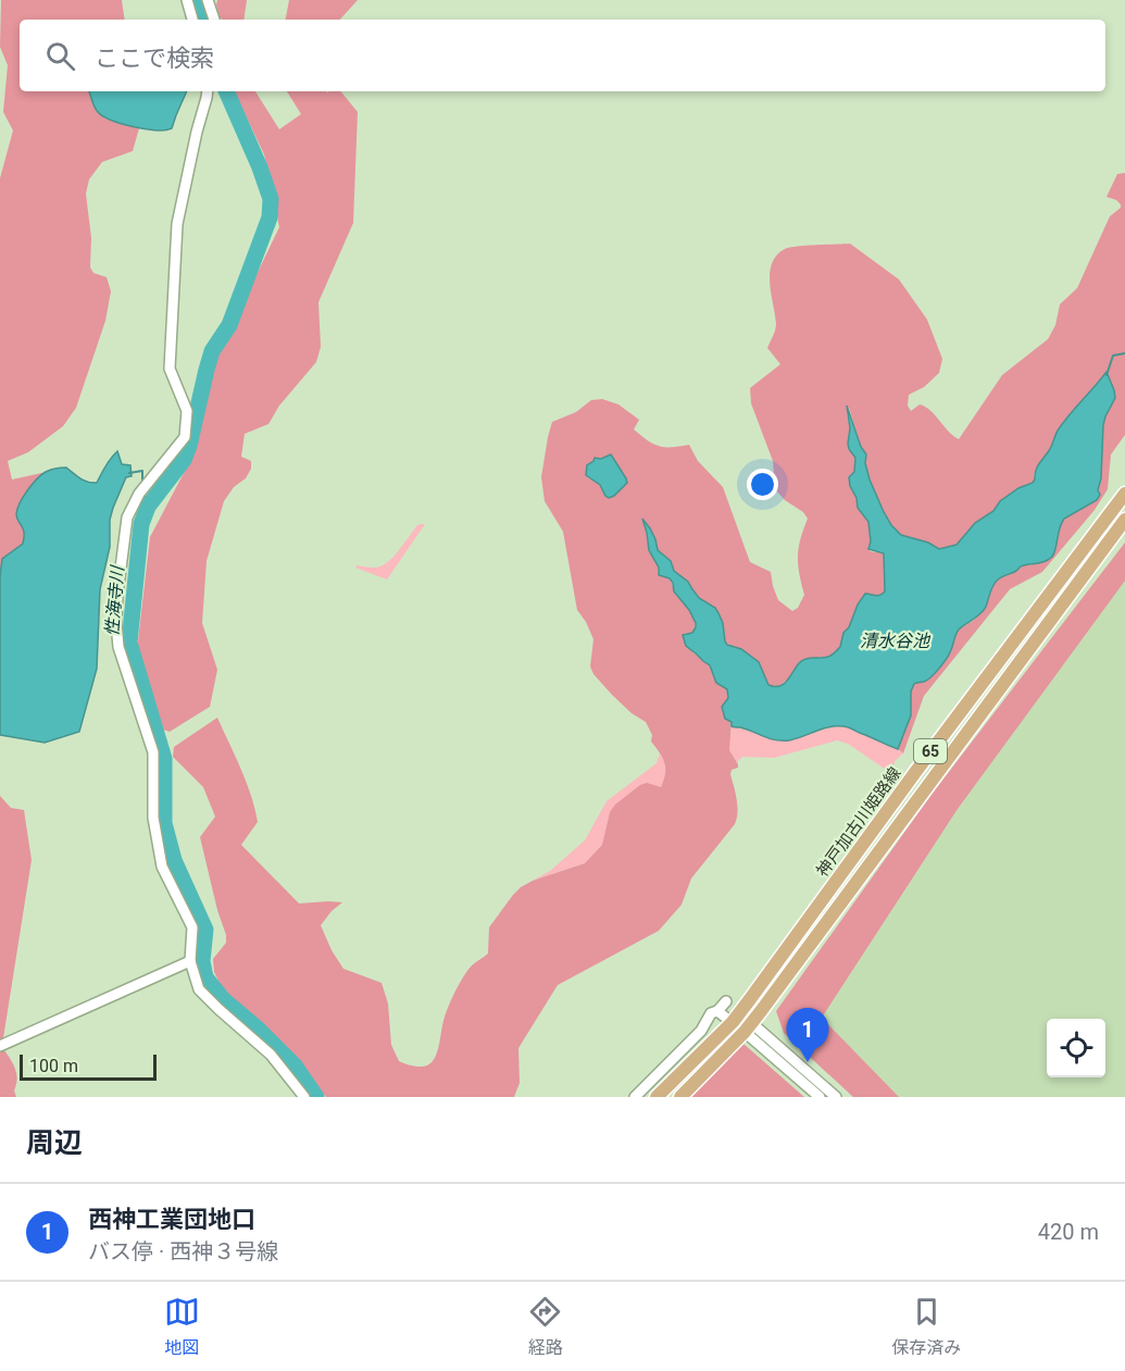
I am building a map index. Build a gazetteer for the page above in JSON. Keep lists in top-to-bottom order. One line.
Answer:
{"streets":{"main road":["65","神戸加古川姫路線"]},"water":["性海寺川","清水谷池"],"scale_bar":"100 m","page":{"search":"ここで検索","pins":"1","scale":"100 m","heading":"周辺","list":[{"mark":"1","name":"西神工業団地口","note":"バス停 · 西神３号線","value":"420 m"}],"nav":["地図","経路","保存済み"]}}
